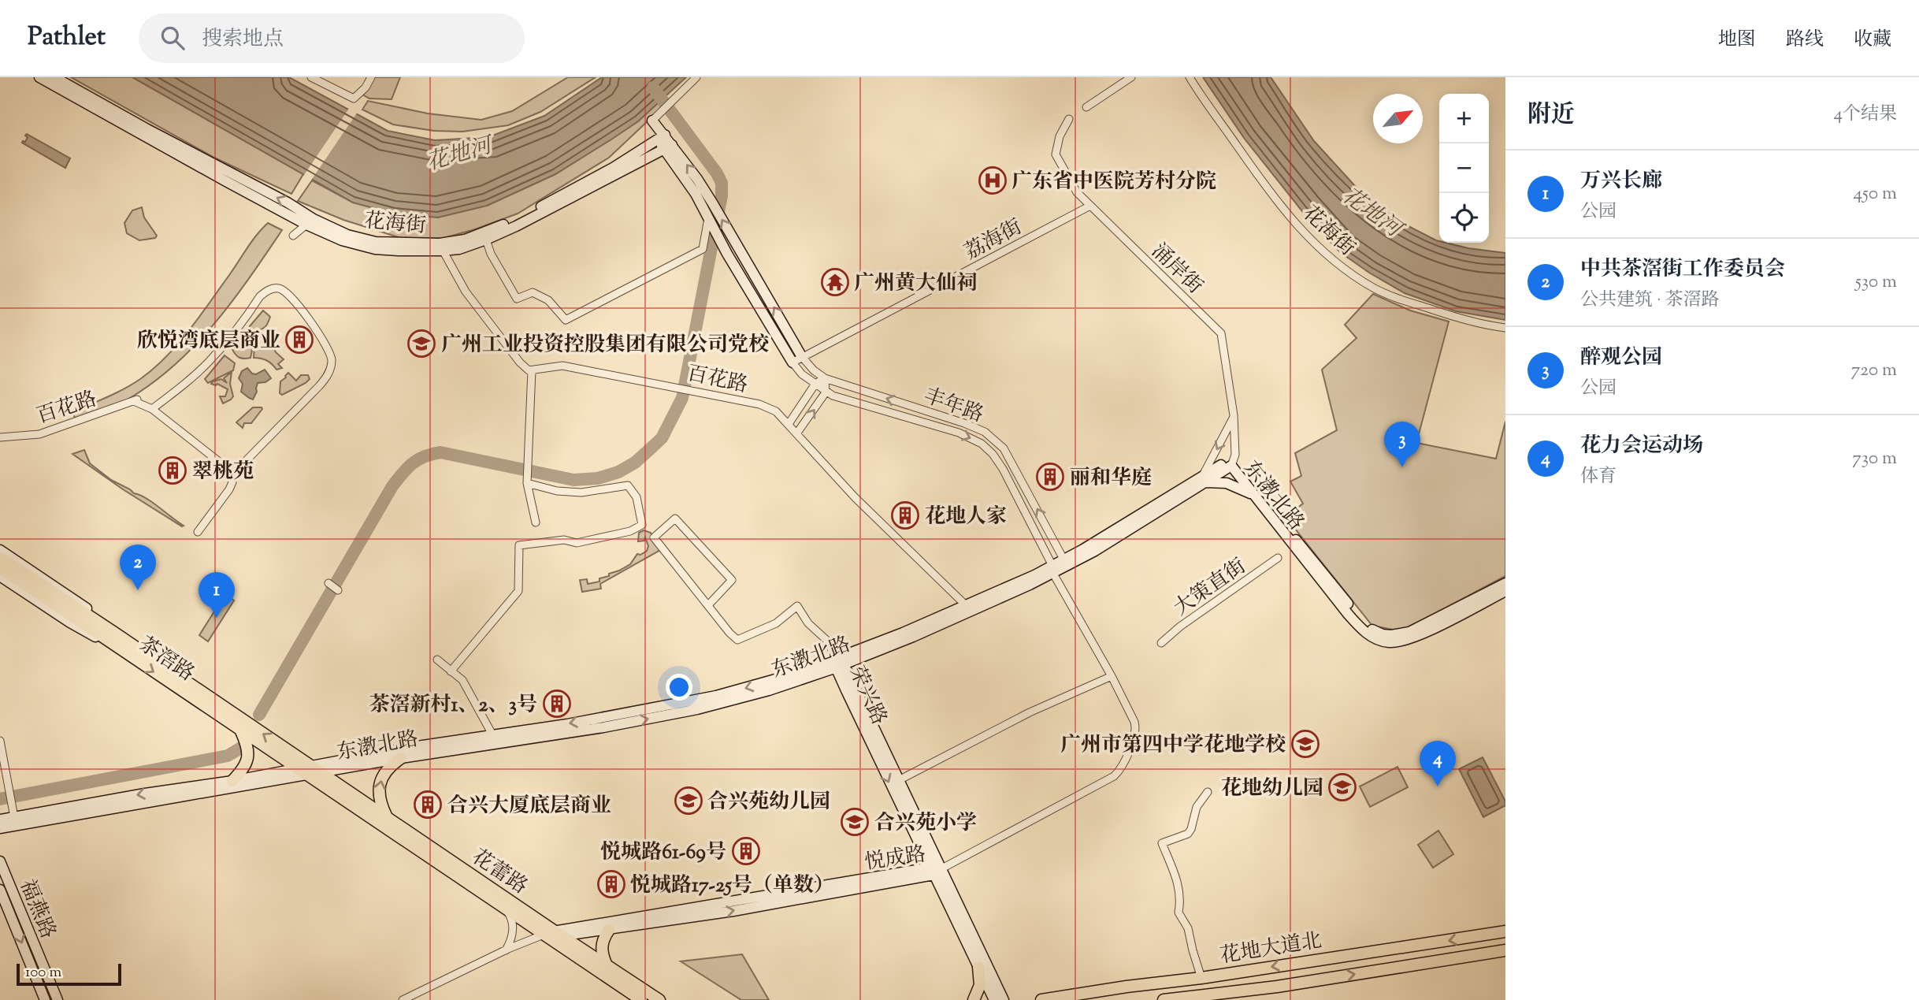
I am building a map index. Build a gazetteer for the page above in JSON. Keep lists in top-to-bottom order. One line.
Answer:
{"streets":{"main road":["茶滘路","花蕾路","花地大道北"],"street":["花海街","荔海街","涌岸街","百花路","丰年路","东漖北路","大策直街","荣兴路","悦成路","福燕路"]},"crossings":[["荔海街","涌岸街"],["荔海街","丰年路"],["涌岸街","东漖北路"],["百花路","东漖北路"],["丰年路","东漖北路"],["丰年路","荣兴路"],["丰年路","悦成路"],["东漖北路","茶滘路"],["东漖北路","荣兴路"],["东漖北路","花蕾路"],["茶滘路","花蕾路"],["荣兴路","悦成路"],["悦成路","花蕾路"]],"water":["花地河"],"places":{"hospital":["广东省中医院芳村分院"],"temple":["广州黄大仙祠"],"building":["欣悦湾底层商业","翠桃苑","丽和华庭","花地人家","茶滘新村1、2、3号","合兴大厦底层商业","悦城路61-69号","悦城路17-25号（单数）"],"school or university":["广州工业投资控股集团有限公司党校","广州市第四中学花地学校","花地幼儿园","合兴苑幼儿园","合兴苑小学"]},"scale_bar":"100 m","north":"top right","page":{"header":"Pathlet","search":"搜索地点","nav":["地图","路线","收藏"],"heading":["附近","4个结果"],"map_buttons":["+","−"],"list":[{"mark":"1","name":"万兴长廊","note":"公园","value":"450 m"},{"mark":"2","name":"中共茶滘街工作委员会","note":"公共建筑 · 茶滘路","value":"530 m"},{"mark":"3","name":"醉观公园","note":"公园","value":"720 m"},{"mark":"4","name":"花力会运动场","note":"体育","value":"730 m"}],"pins":["3","2","1","4"],"scale":"100 m"}}
